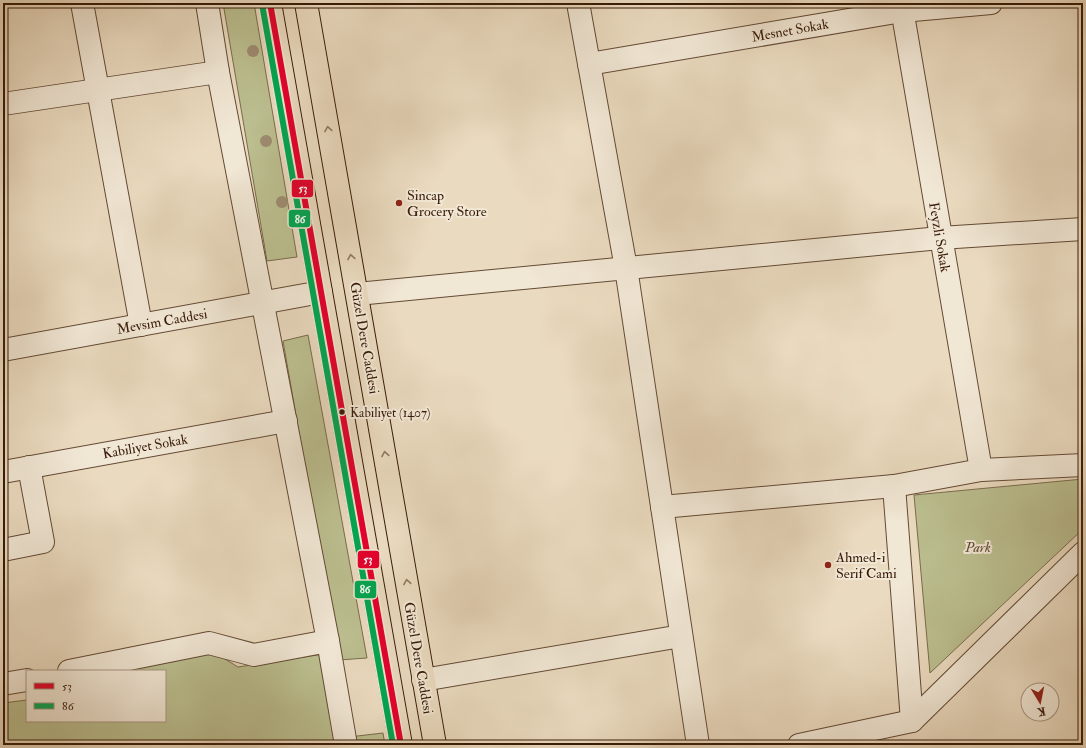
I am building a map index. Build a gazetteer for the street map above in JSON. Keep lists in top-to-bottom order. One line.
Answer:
{"streets":{"main road":["Güzel Dere Caddesi"],"street":["Mesnet Sokak","Feyzli Sokak","Mevsim Caddesi","Kabiliyet Sokak"]},"crossings":[["Mesnet Sokak","Feyzli Sokak"]],"parks":["Park"],"places":["Sincap Grocery Store","Kabiliyet (1407)","Ahmed-i Serif Cami"],"lines":["transit line 53","transit line 86"],"legend":["53","86"],"north":"bottom"}
